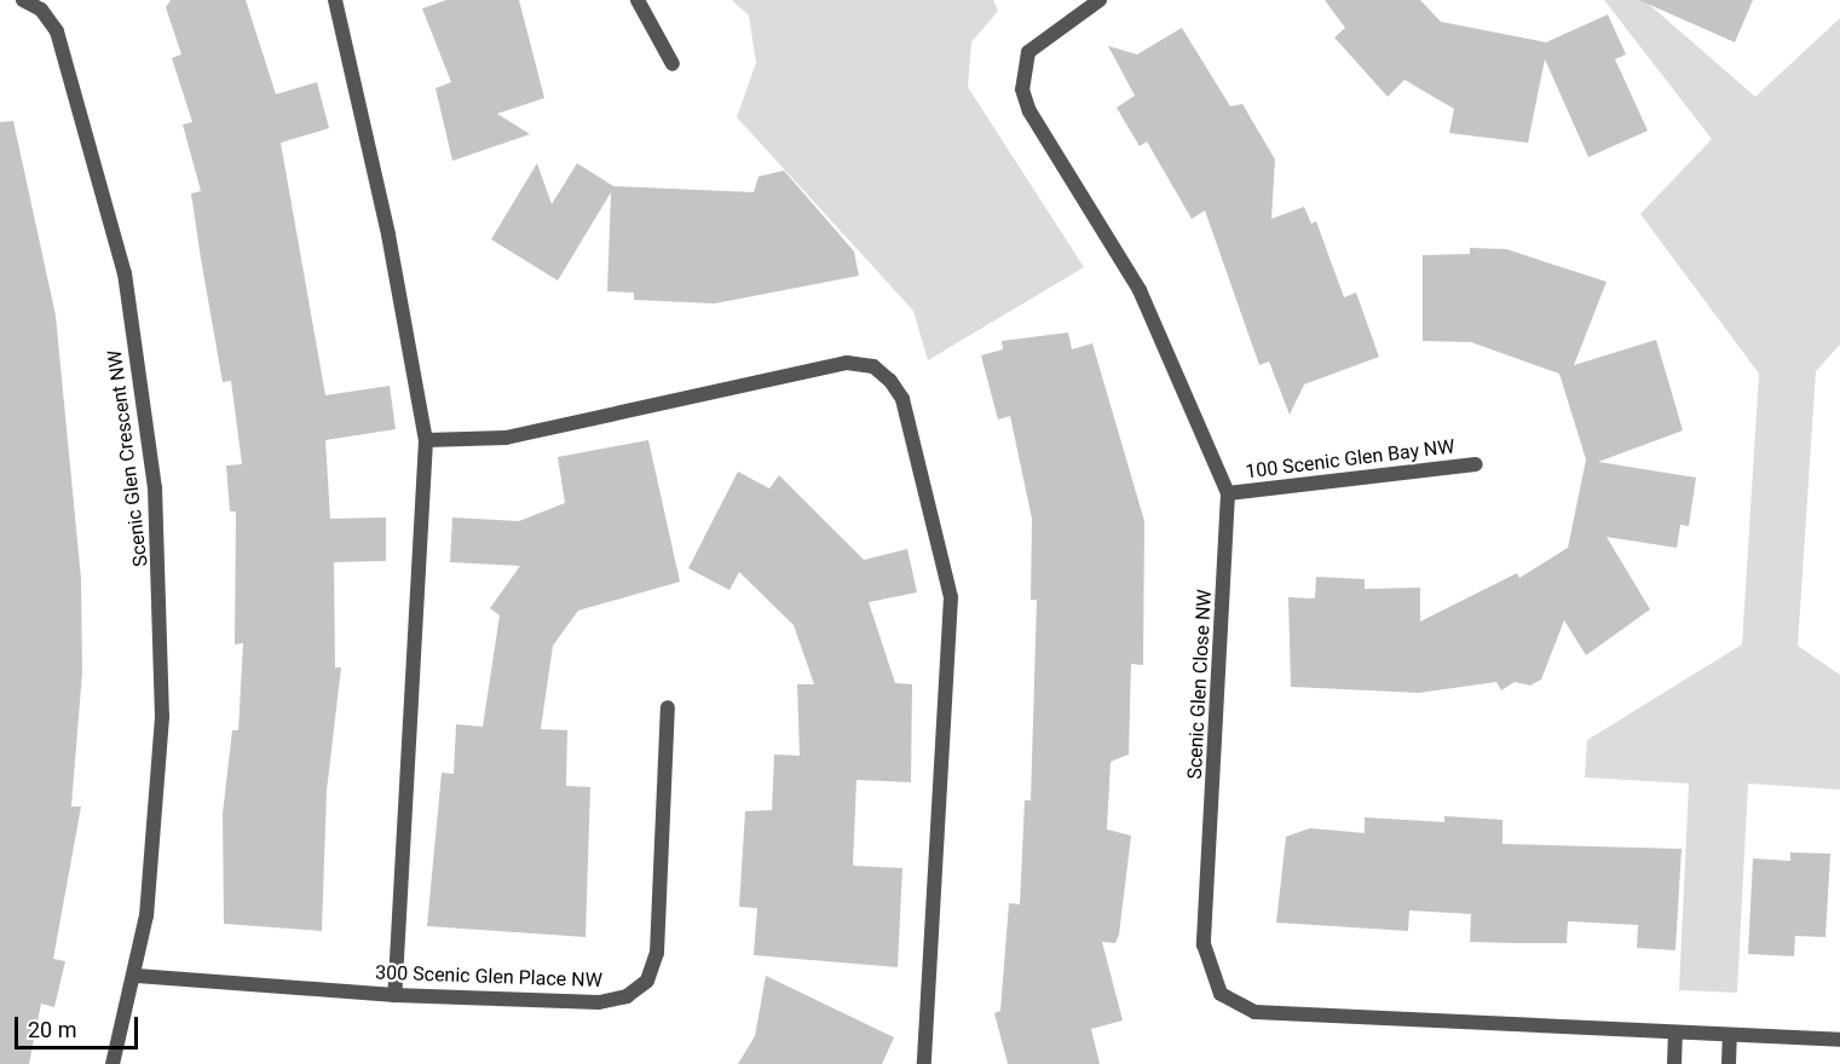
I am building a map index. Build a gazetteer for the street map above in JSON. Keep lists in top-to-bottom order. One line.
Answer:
{"streets":{"street":["Scenic Glen Crescent NW","100 Scenic Glen Bay NW","Scenic Glen Close NW","300 Scenic Glen Place NW"]},"crossings":[["Scenic Glen Crescent NW","300 Scenic Glen Place NW"],["100 Scenic Glen Bay NW","Scenic Glen Close NW"]],"scale_bar":"20 m"}
